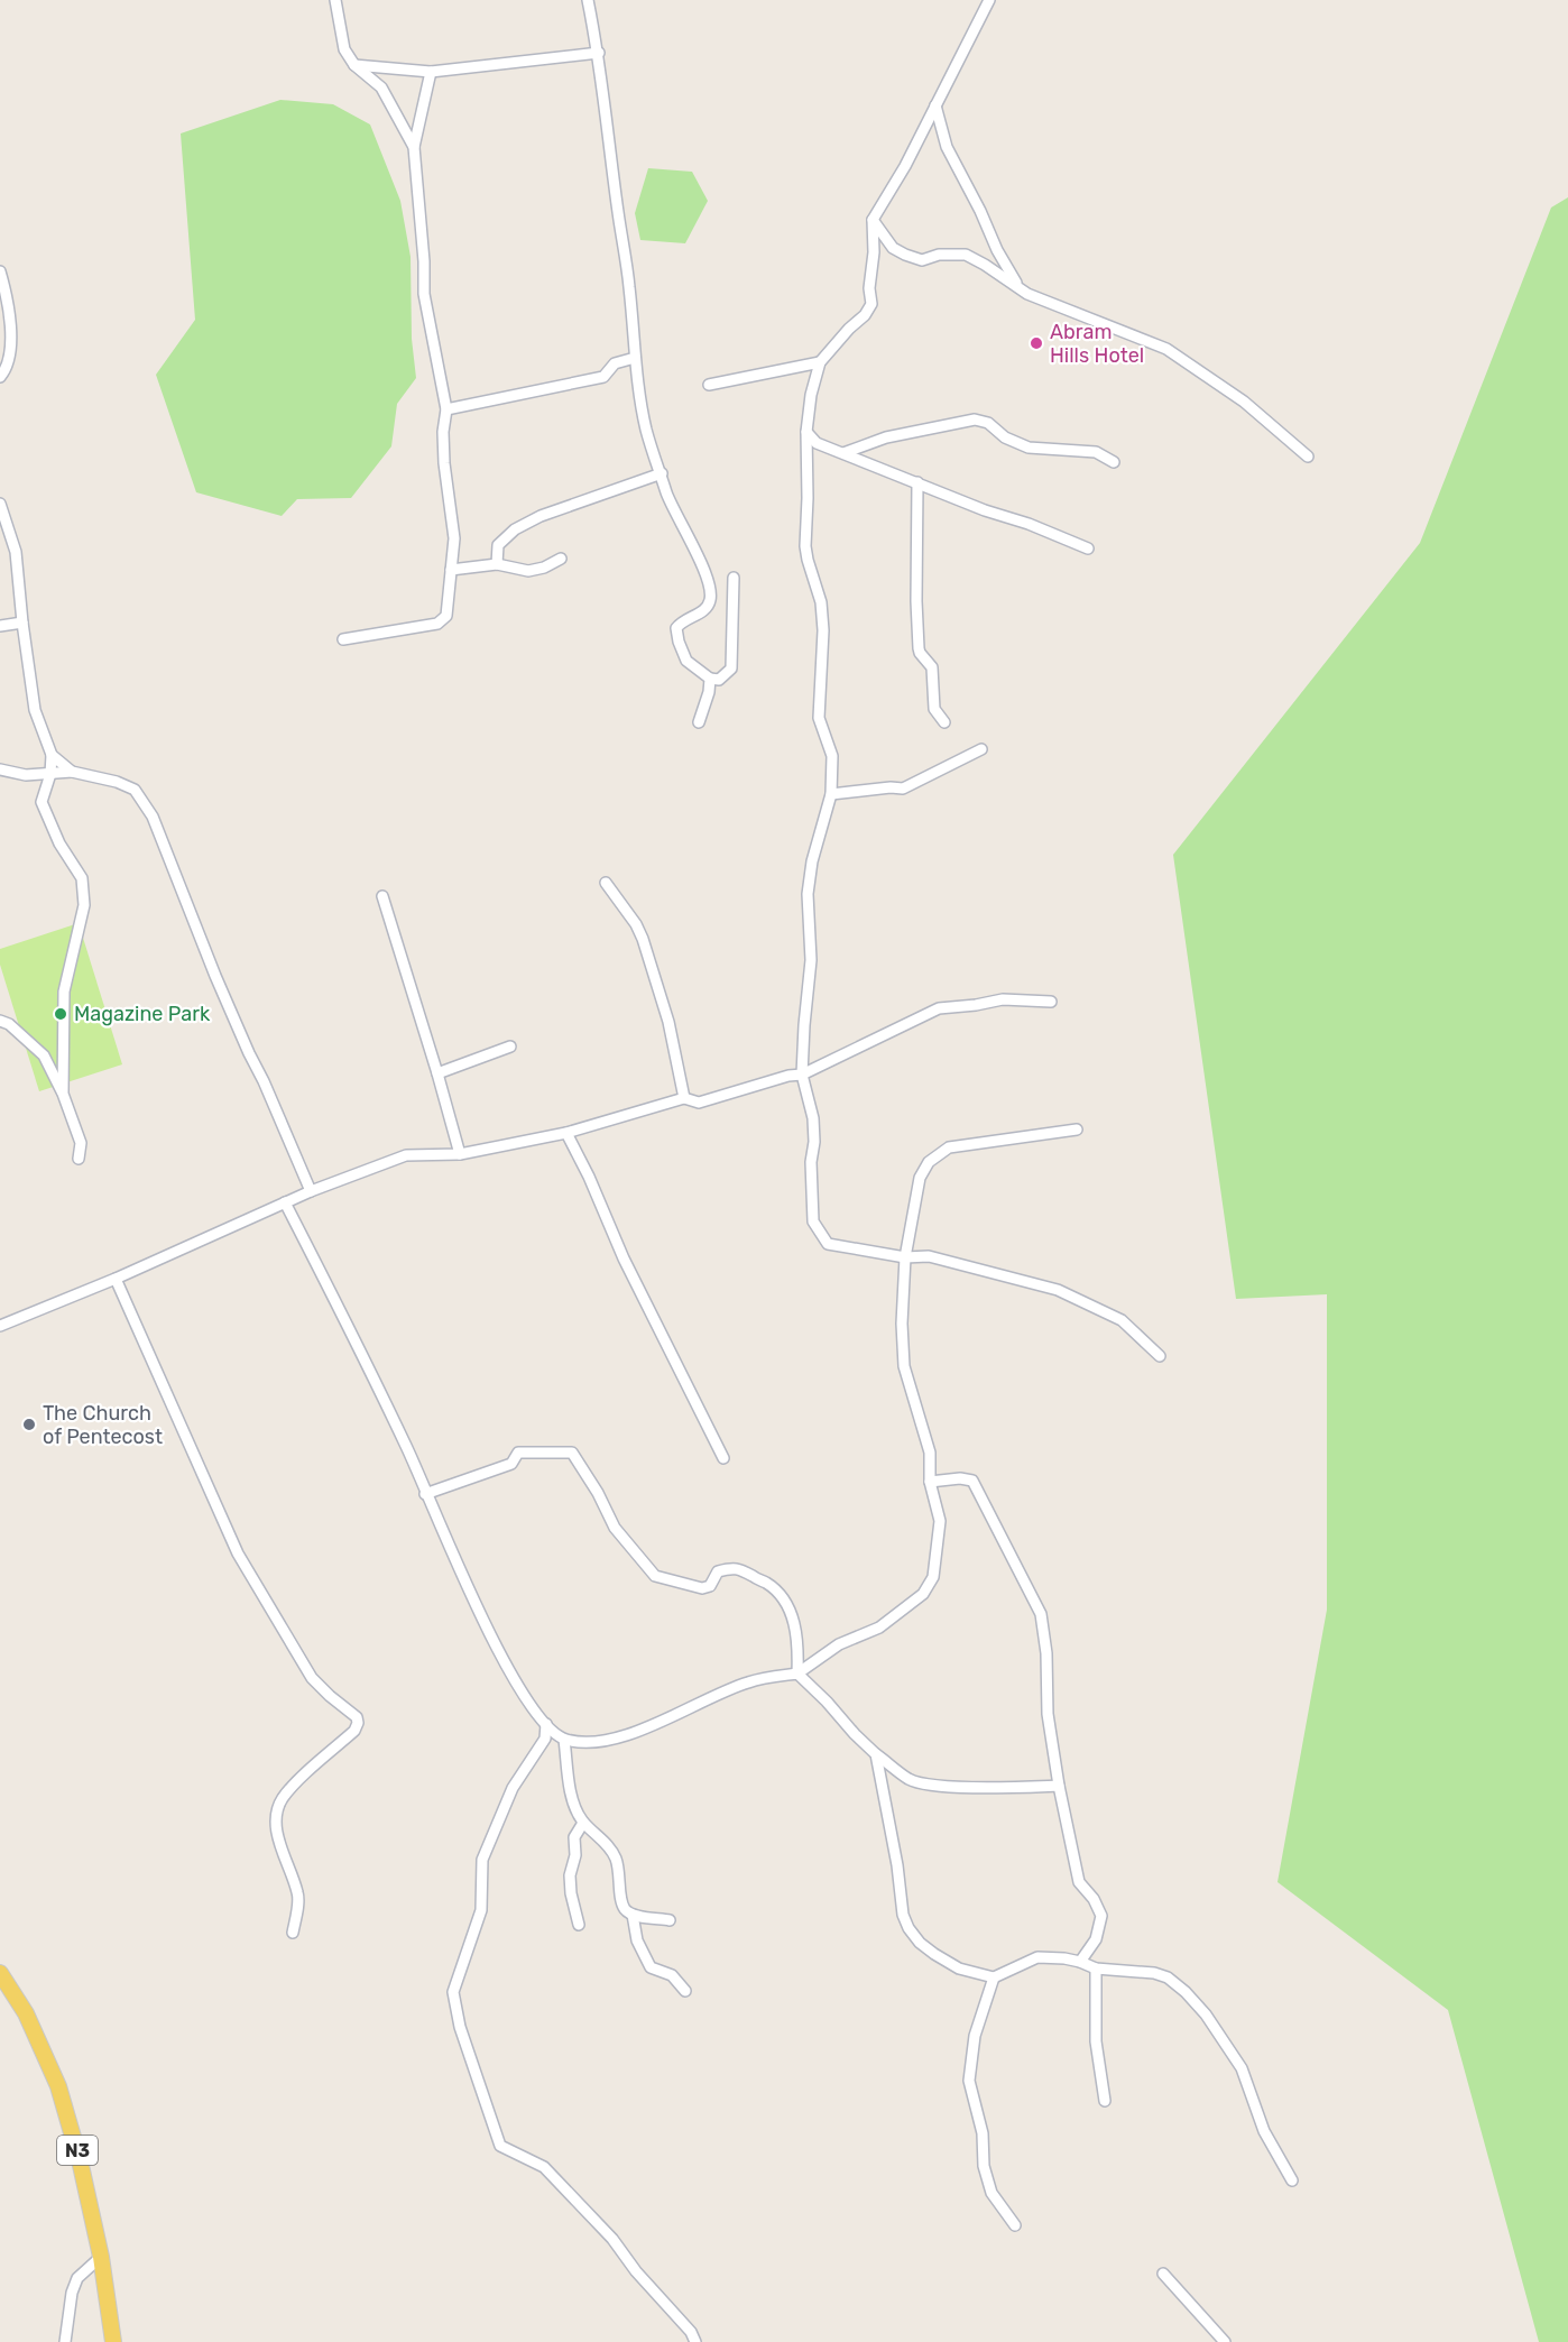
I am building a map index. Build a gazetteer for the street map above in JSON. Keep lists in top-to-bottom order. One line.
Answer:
{"streets":{"main road":["N3"]},"places":["Abram Hills Hotel","Magazine Park","The Church of Pentecost"]}
